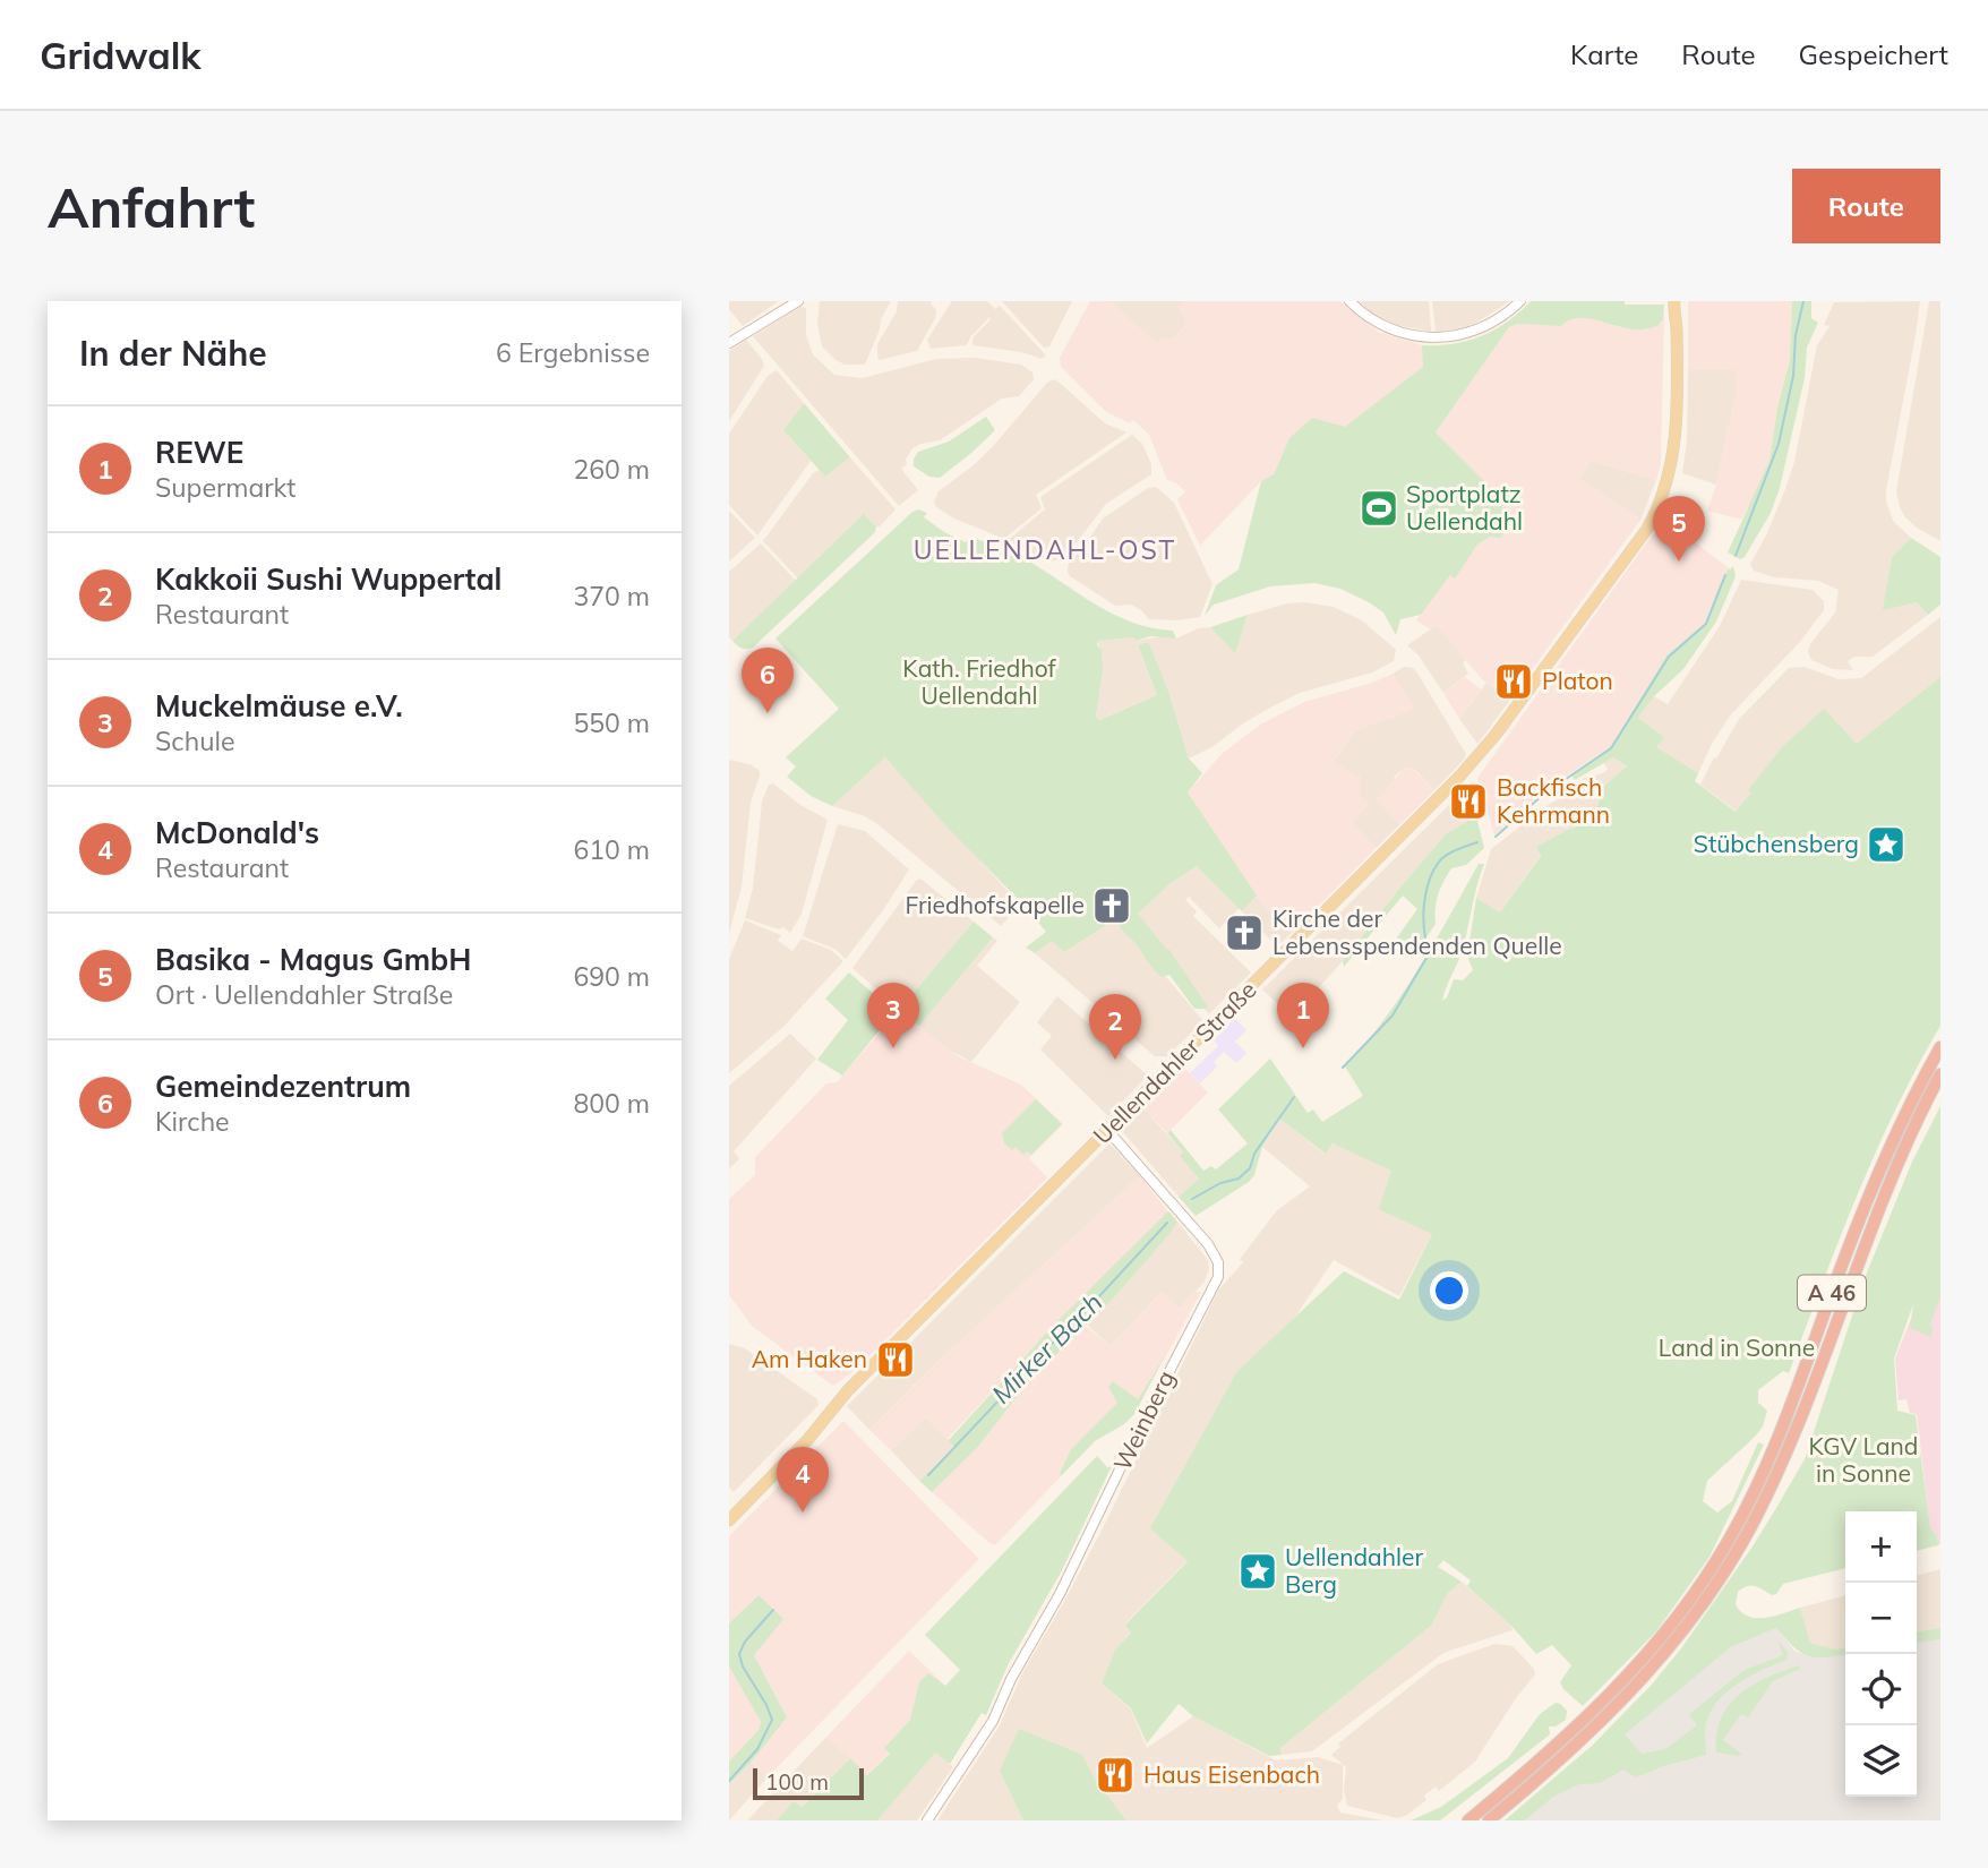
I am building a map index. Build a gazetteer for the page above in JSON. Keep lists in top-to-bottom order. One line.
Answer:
{"streets":{"highway":["A 46"],"main road":["Uellendahler Straße"],"street":["Weinberg"]},"crossings":[["Uellendahler Straße","Weinberg"]],"districts":["UELLENDAHL-OST"],"water":["Mirker Bach"],"parks":["Kath. Friedhof Uellendahl","Land in Sonne","KGV Land in Sonne"],"places":{"sports":["Sportplatz Uellendahl"],"restaurant":["Platon","Backfisch Kehrmann","Am Haken","Haus Eisenbach"],"place":["Stübchensberg","Uellendahler Berg"],"church":["Friedhofskapelle","Kirche der Lebensspendenden Quelle"]},"scale_bar":"100 m","page":{"header":"Gridwalk","nav":["Karte","Route","Gespeichert"],"buttons":"Route","title":"Anfahrt","heading":["In der Nähe","6 Ergebnisse"],"list":[{"mark":"1","name":"REWE","note":"Supermarkt","value":"260 m"},{"mark":"2","name":"Kakkoii Sushi Wuppertal","note":"Restaurant","value":"370 m"},{"mark":"3","name":"Muckelmäuse e.V.","note":"Schule","value":"550 m"},{"mark":"4","name":"McDonald's","note":"Restaurant","value":"610 m"},{"mark":"5","name":"Basika - Magus GmbH","note":"Ort · Uellendahler Straße","value":"690 m"},{"mark":"6","name":"Gemeindezentrum","note":"Kirche","value":"800 m"}],"pins":["5","6","1","3","2","4"],"map_buttons":["+","−"],"scale":"100 m"}}
